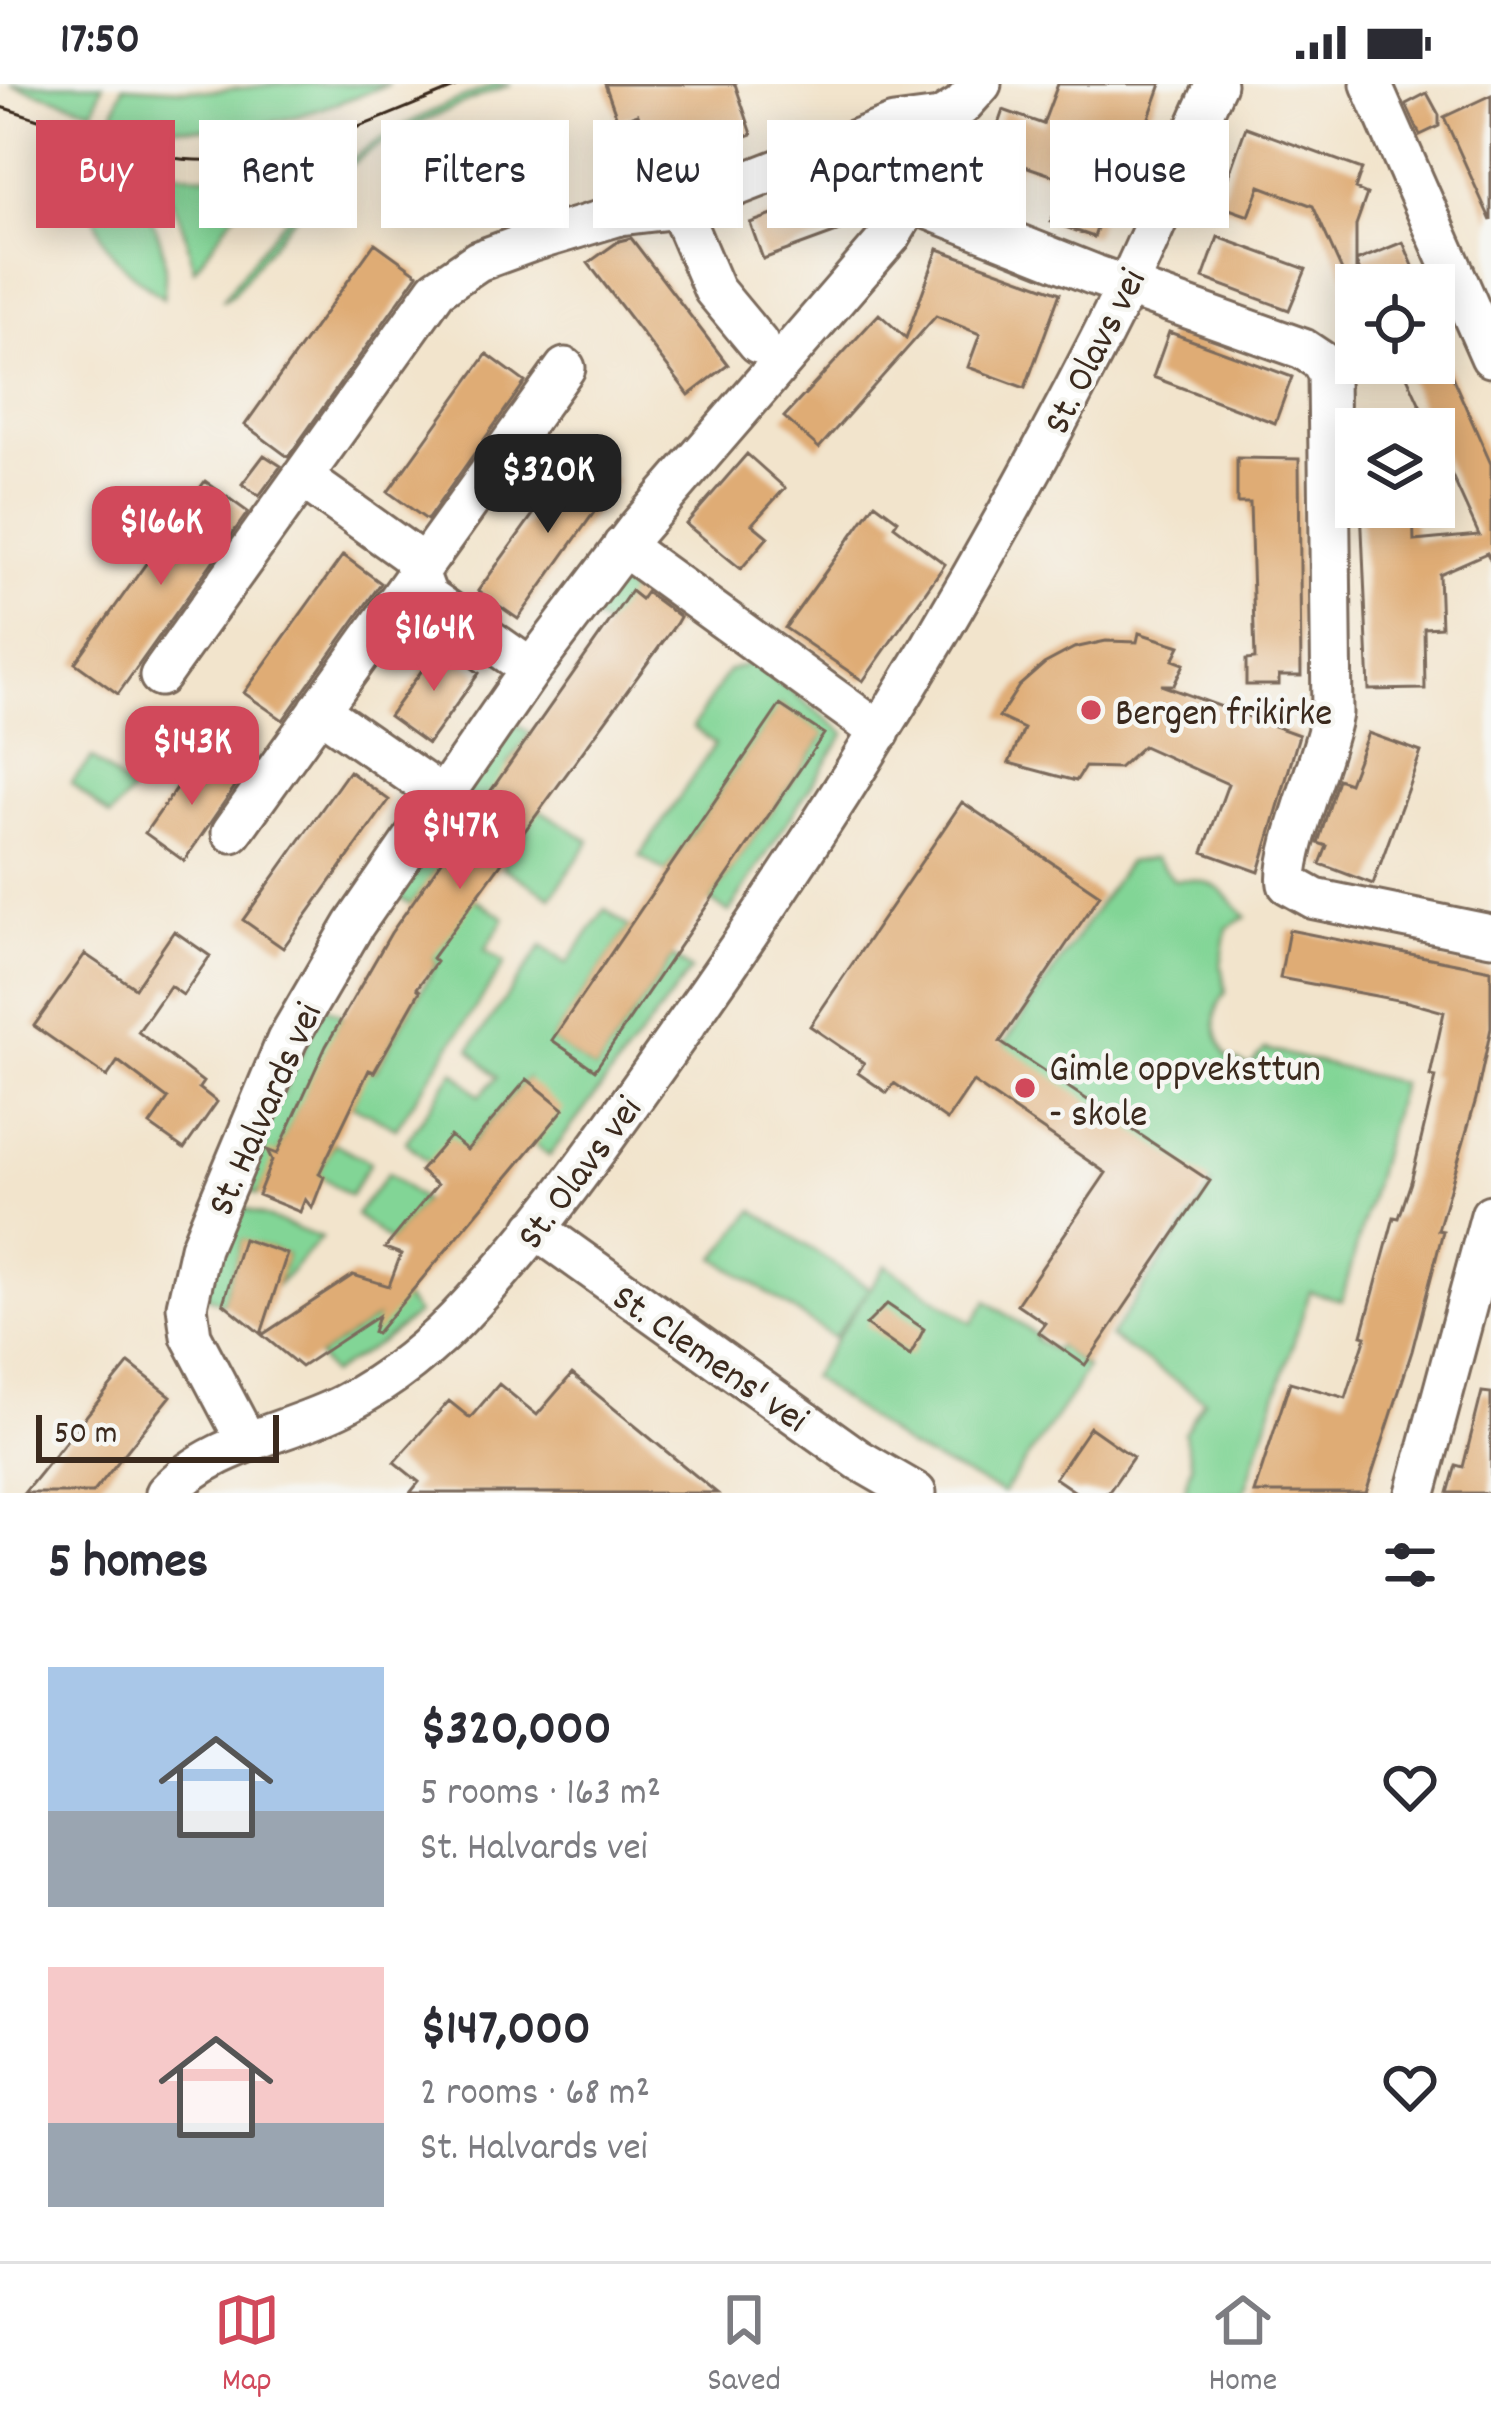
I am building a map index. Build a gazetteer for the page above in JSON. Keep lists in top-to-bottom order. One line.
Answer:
{"streets":{"street":["St. Olavs vei","St. Halvards vei","St. Clemens' vei"]},"crossings":[["St. Olavs vei","St. Halvards vei"],["St. Olavs vei","St. Clemens' vei"]],"places":["Bergen frikirke","Gimle oppveksttun - skole"],"scale_bar":"50 m","page":{"status":"17:50","chip":["Buy","Rent","Filters","New","Apartment","House"],"price":["$320K","$166K","$164K","$143K","$147K"],"scale":"50 m","heading":"5 homes","list":[{"name":"$320,000","note":"5 rooms · 163 m² · St. Halvards vei"},{"name":"$147,000","note":"2 rooms · 68 m² · St. Halvards vei"}],"tabs":["Map","Saved","Home"]}}
